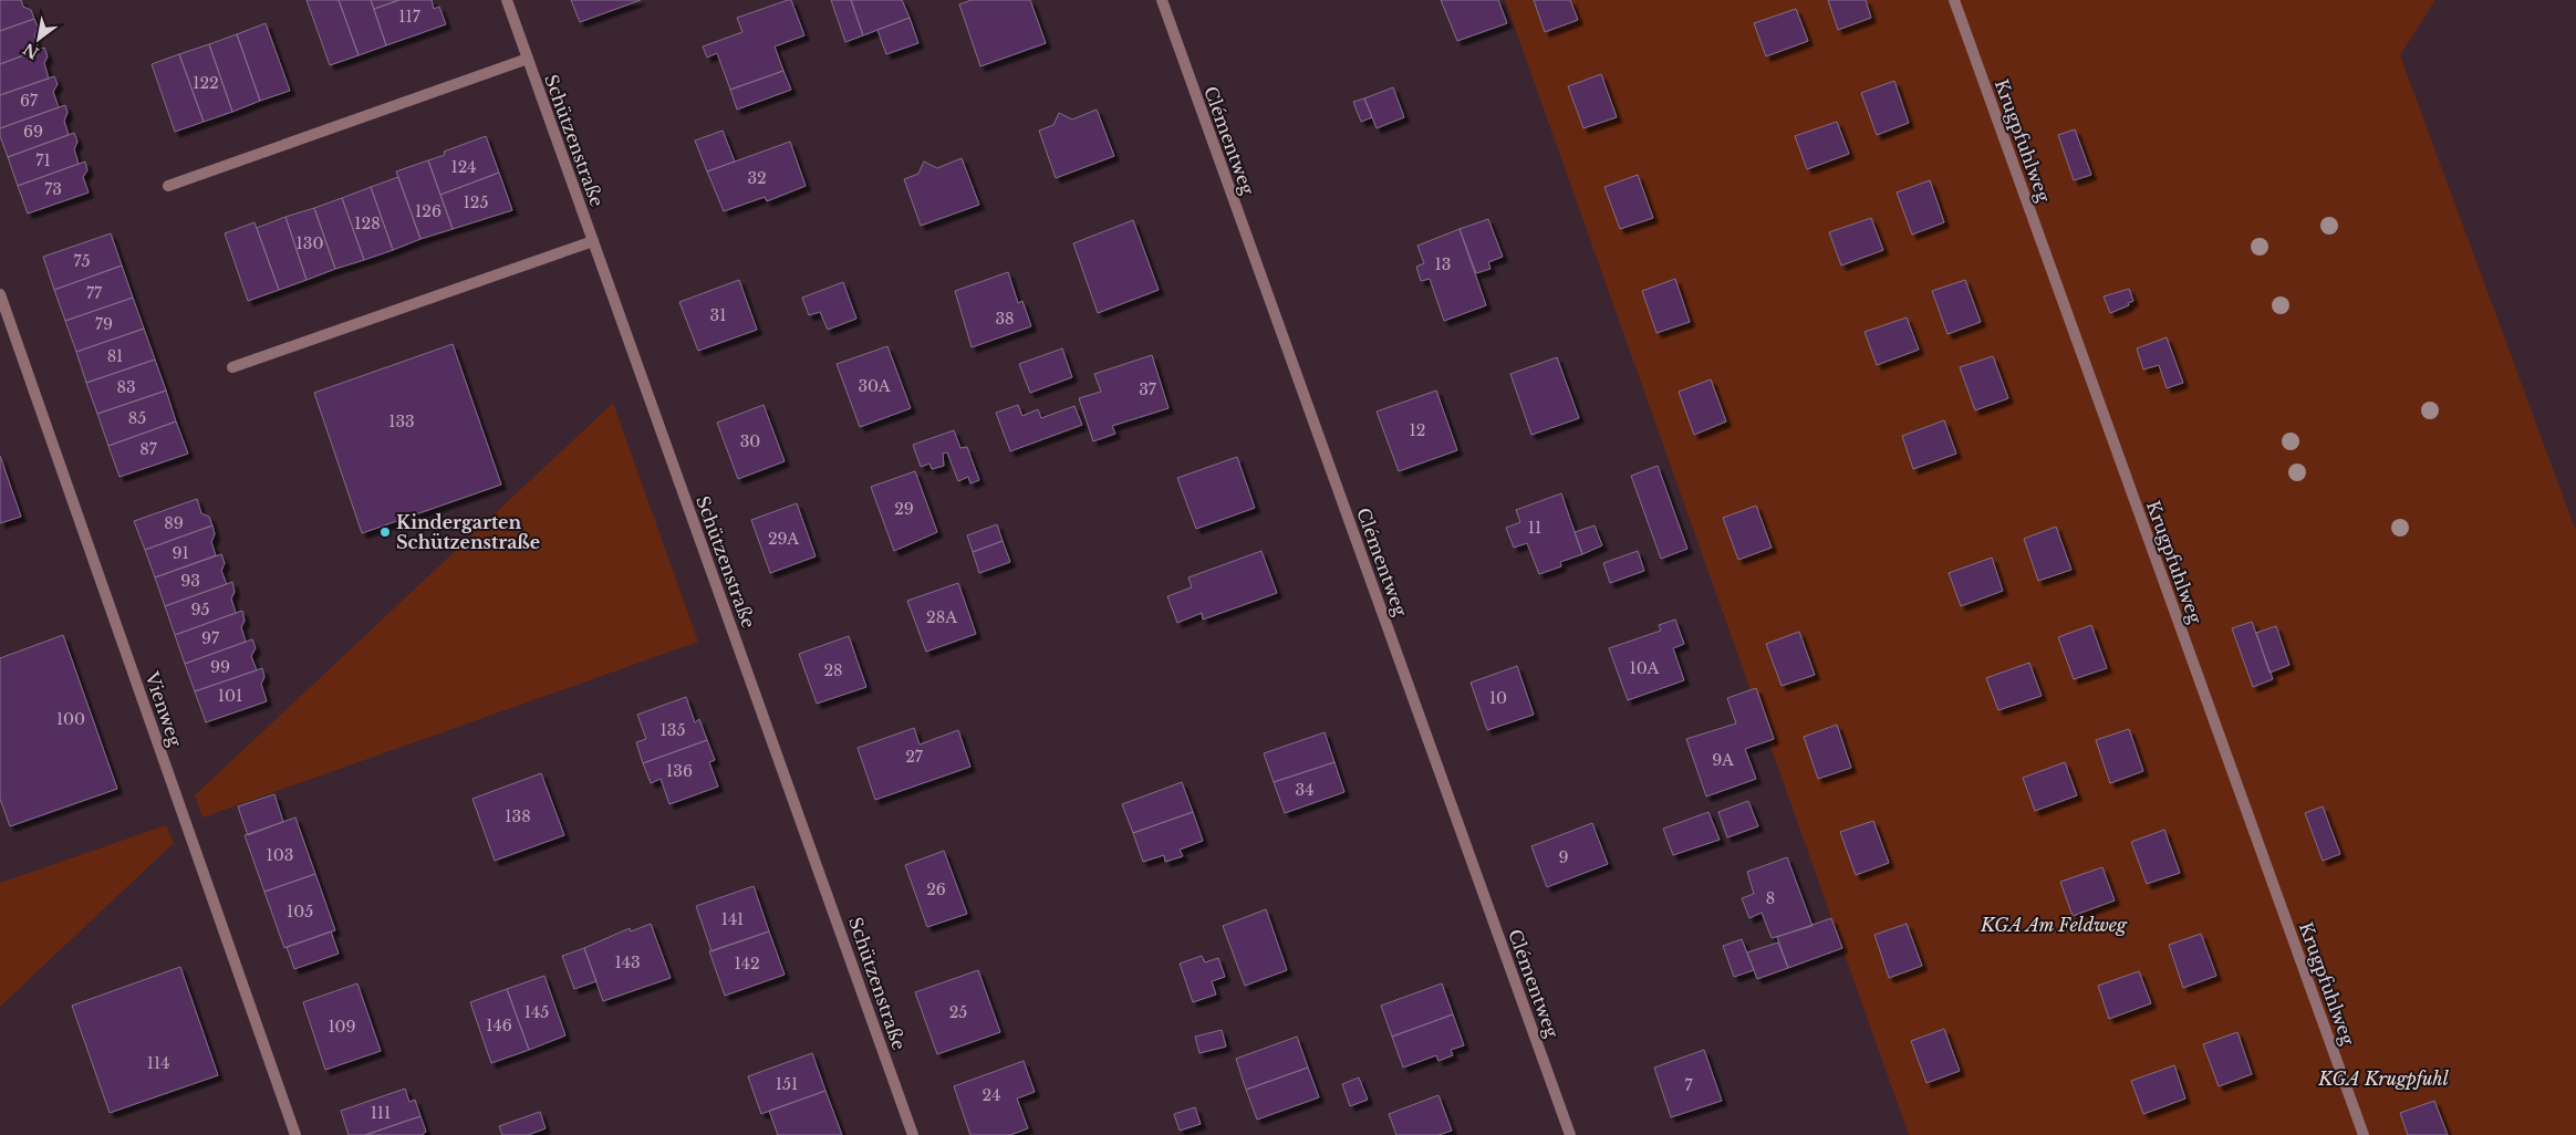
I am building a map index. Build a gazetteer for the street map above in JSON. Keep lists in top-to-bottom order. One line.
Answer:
{"streets":{"street":["Schützenstraße","Clémentweg","Krugpfuhlweg","Vienweg"]},"parks":["KGA Am Feldweg","KGA Krugpfuhl"],"places":["Kindergarten Schützenstraße"],"house_numbers":["117","122","67","69","71","124","32","73","125","126","128","130","75","13","77","31","38","79","81","30A","83","37","85","133","12","30","87","29","89","11","29A","91","93","95","28A","97","99","10A","28","101","10","100","135","27","9A","136","34","138","103","9","26","8","105","141","143","142","145","25","146","109","114","151","7","24","111"],"north":"bottom left"}
